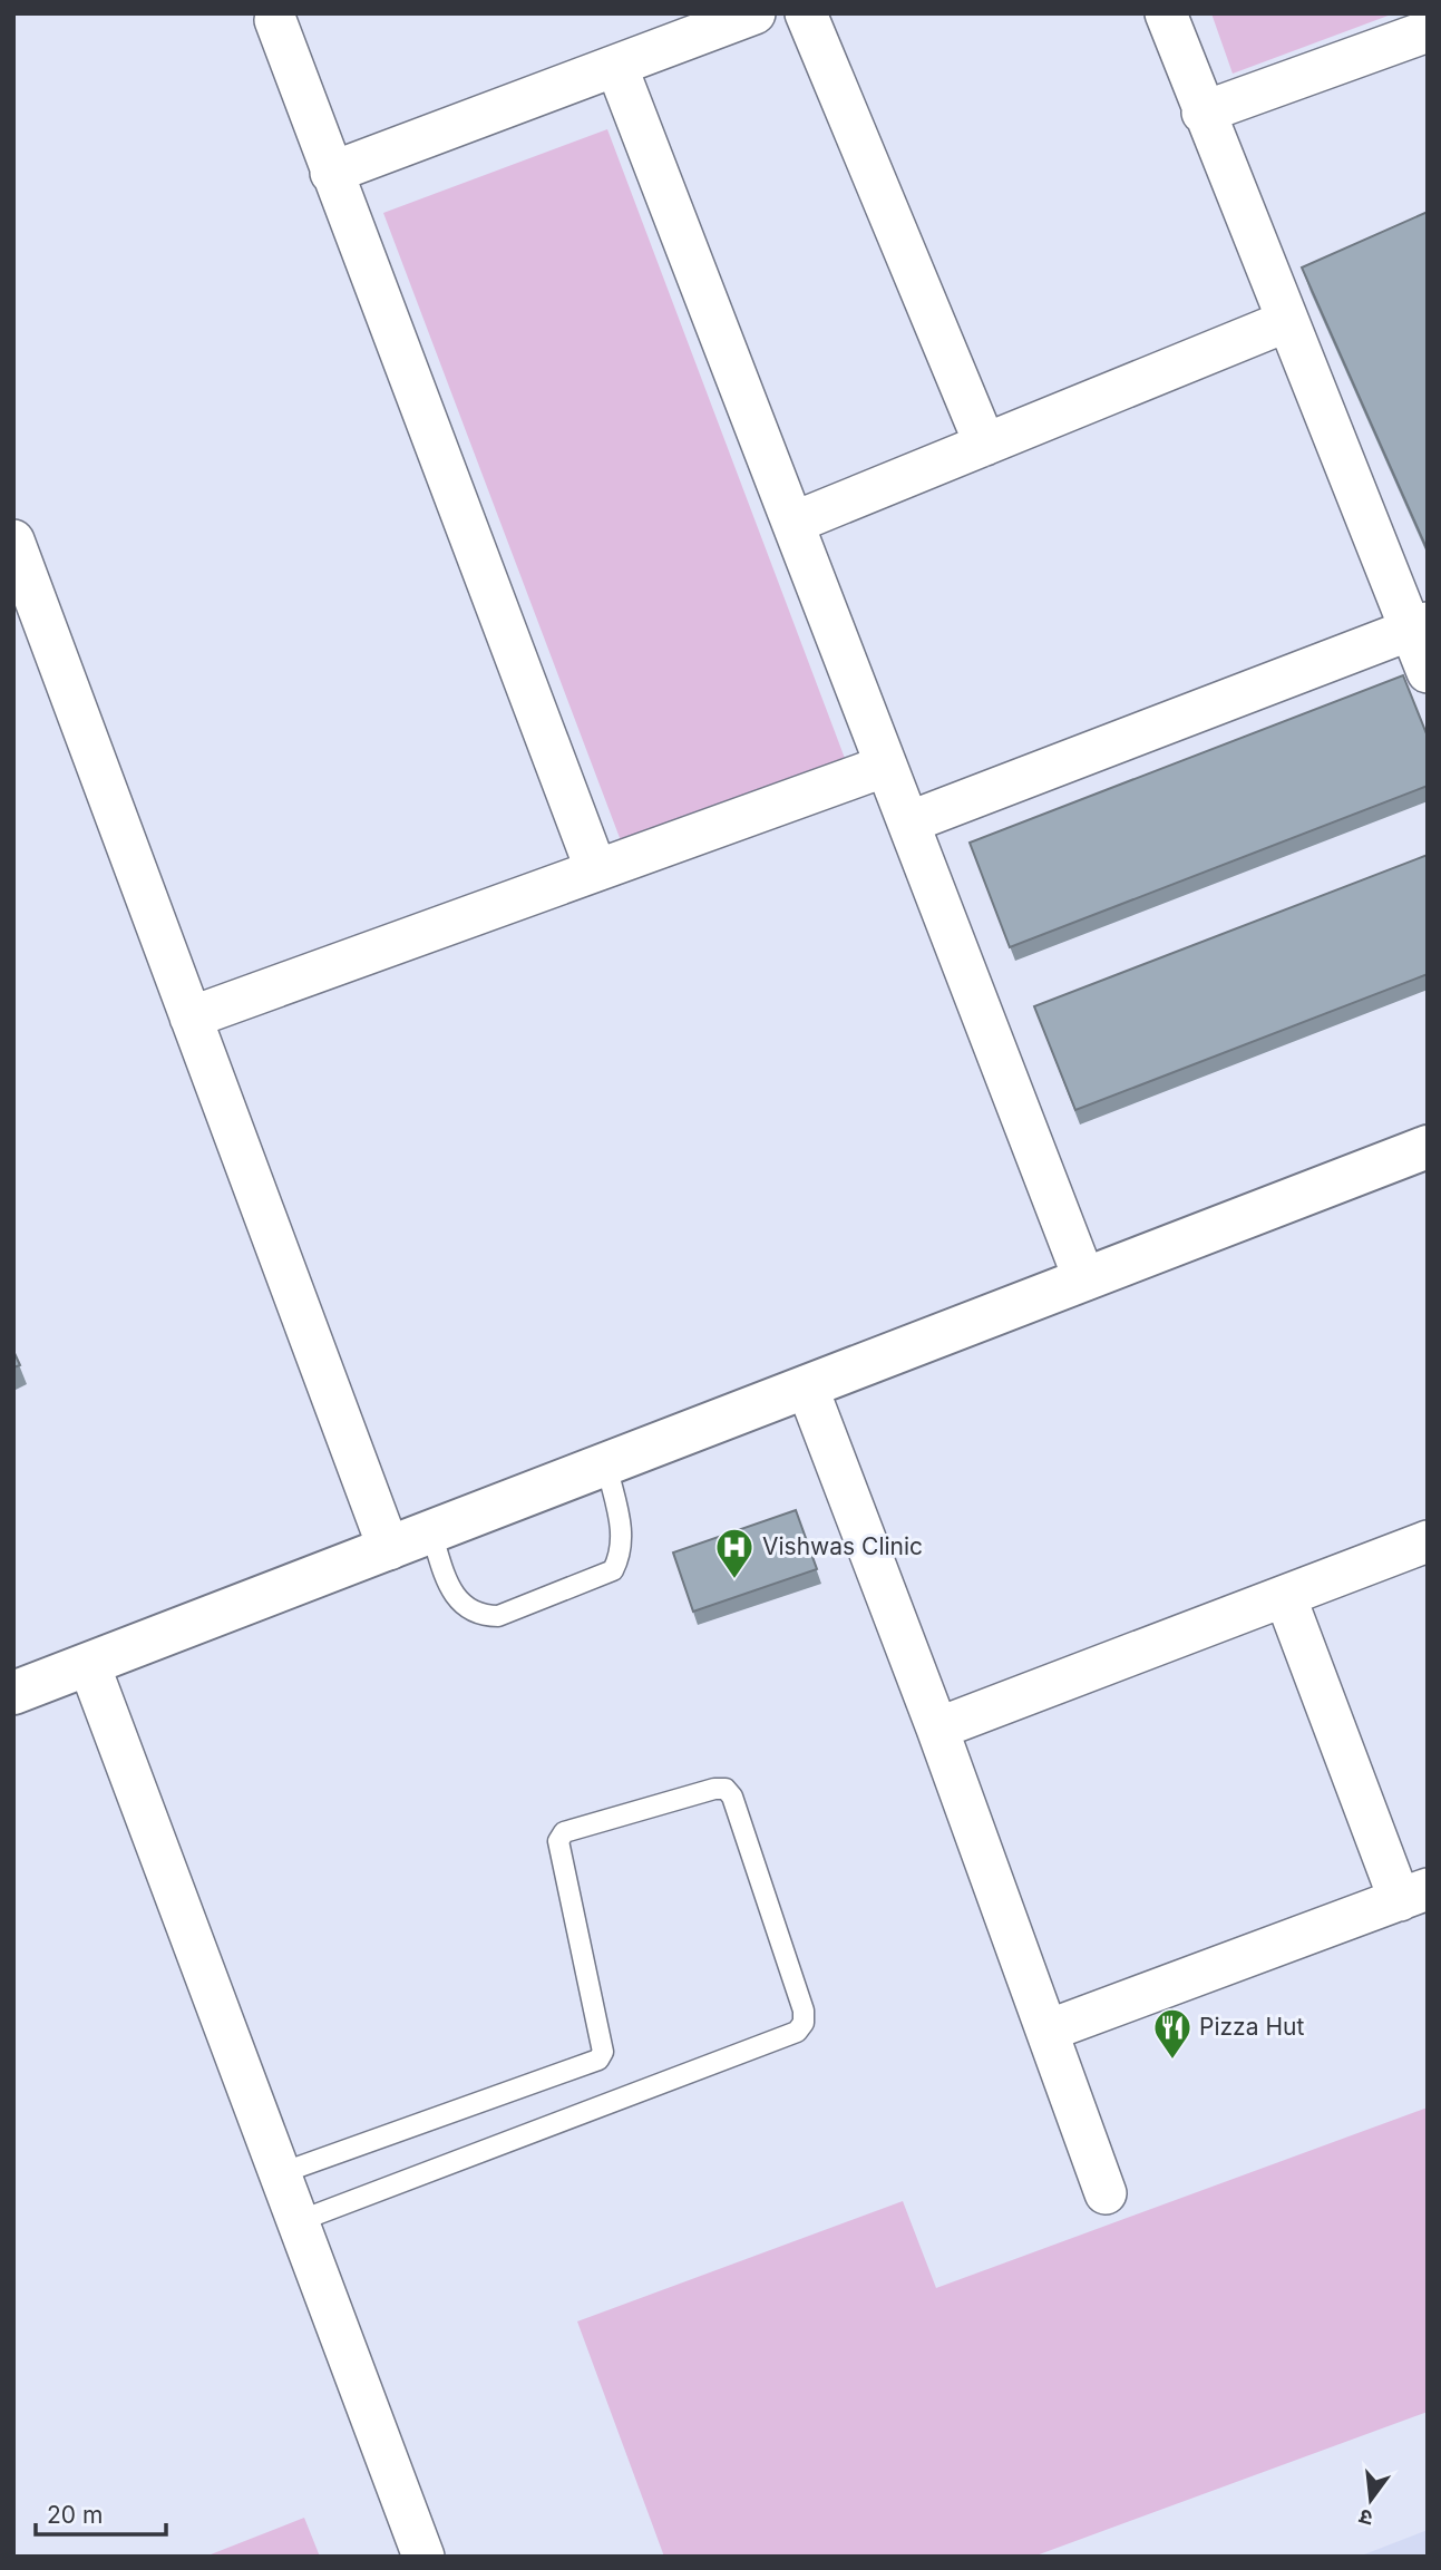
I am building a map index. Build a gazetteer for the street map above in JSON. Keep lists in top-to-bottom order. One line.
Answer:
{"places":{"hospital":["Vishwas Clinic"],"restaurant":["Pizza Hut"]},"scale_bar":"20 m","north":"bottom"}
